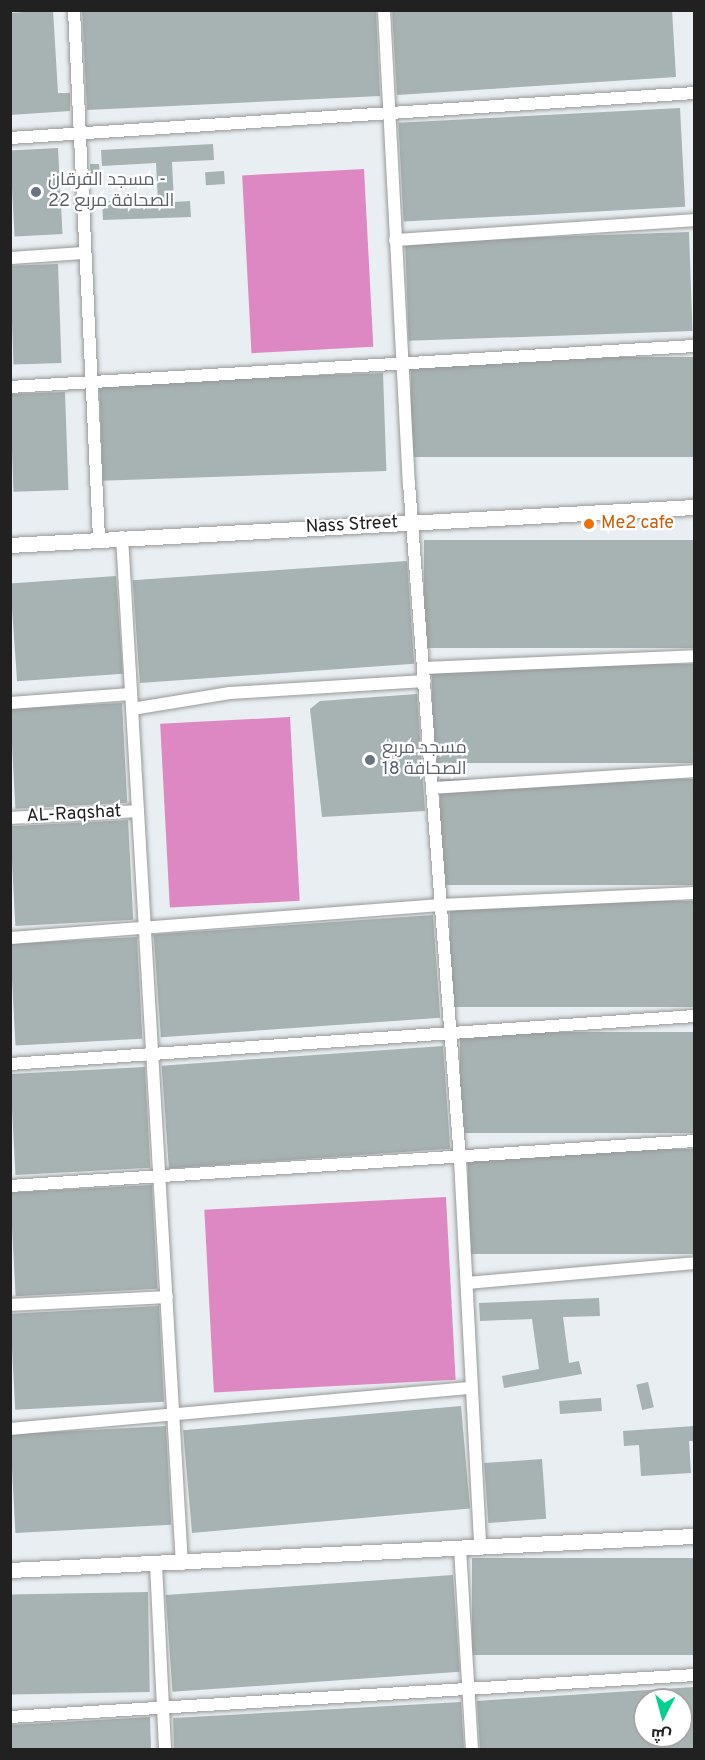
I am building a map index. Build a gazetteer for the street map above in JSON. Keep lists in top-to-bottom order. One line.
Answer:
{"streets":{"street":["Nass Street","AL-Raqshat"]},"places":["مسجد الفرقان - الصحافة مربع 22","Me2 cafe","مسجد مربع 18 الصحافة"],"north":"bottom"}
